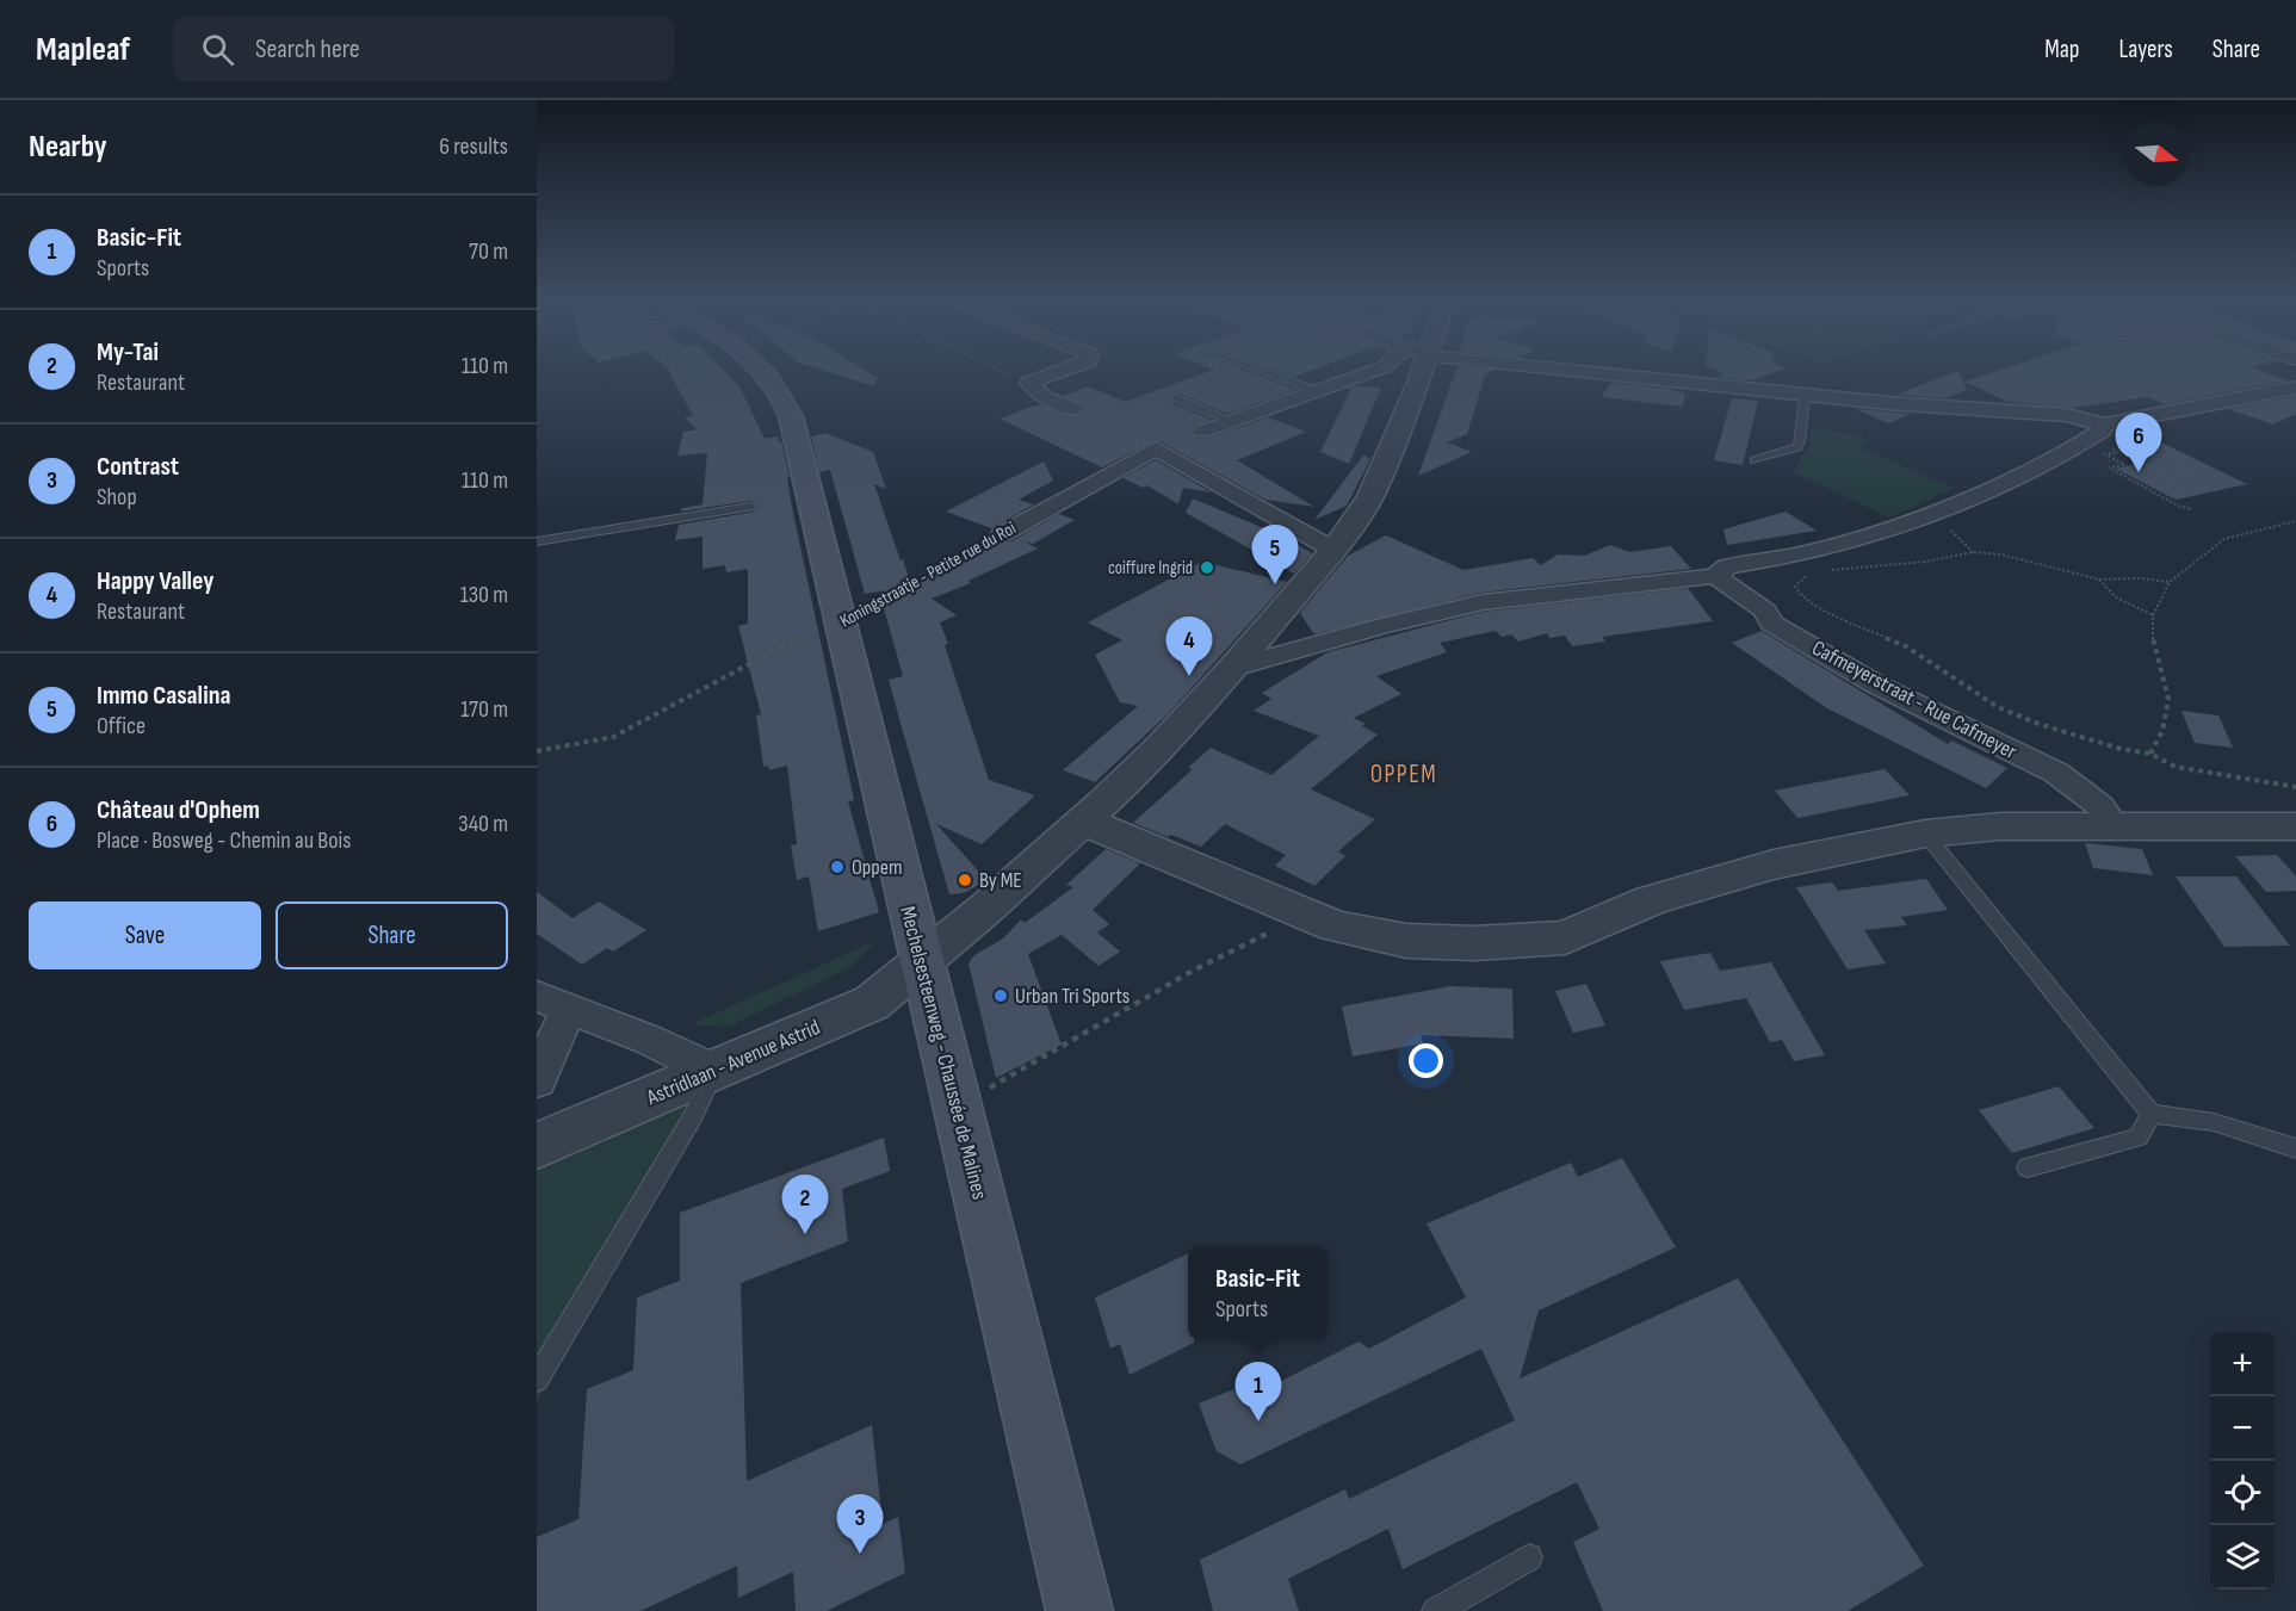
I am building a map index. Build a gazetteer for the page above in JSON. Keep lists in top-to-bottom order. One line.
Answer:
{"streets":{"main road":["Mechelsesteenweg - Chaussée de Malines"],"street":["Koningstraatje - Petite rue du Roi","Cafmeyerstraat - Rue Cafmeyer","Astridlaan - Avenue Astrid"]},"crossings":[["Koningstraatje - Petite rue du Roi","Mechelsesteenweg - Chaussée de Malines"],["Mechelsesteenweg - Chaussée de Malines","Astridlaan - Avenue Astrid"]],"districts":["OPPEM"],"places":["coiffure Ingrid","Oppem","By ME","Urban Tri Sports"],"north":"right","page":{"header":"Mapleaf","search":"Search here","nav":["Map","Layers","Share"],"heading":["Nearby","6 results"],"list":[{"mark":"1","name":"Basic-Fit","note":"Sports","value":"70 m"},{"mark":"2","name":"My-Tai","note":"Restaurant","value":"110 m"},{"mark":"3","name":"Contrast","note":"Shop","value":"110 m"},{"mark":"4","name":"Happy Valley","note":"Restaurant","value":"130 m"},{"mark":"5","name":"Immo Casalina","note":"Office","value":"170 m"},{"mark":"6","name":"Château d'Ophem","note":"Place · Bosweg - Chemin au Bois","value":"340 m"}],"pins":["6","5","4","2","1","3"],"buttons":["Save","Share"],"popup":["Basic-Fit","Sports"],"map_buttons":["+","−"]}}
